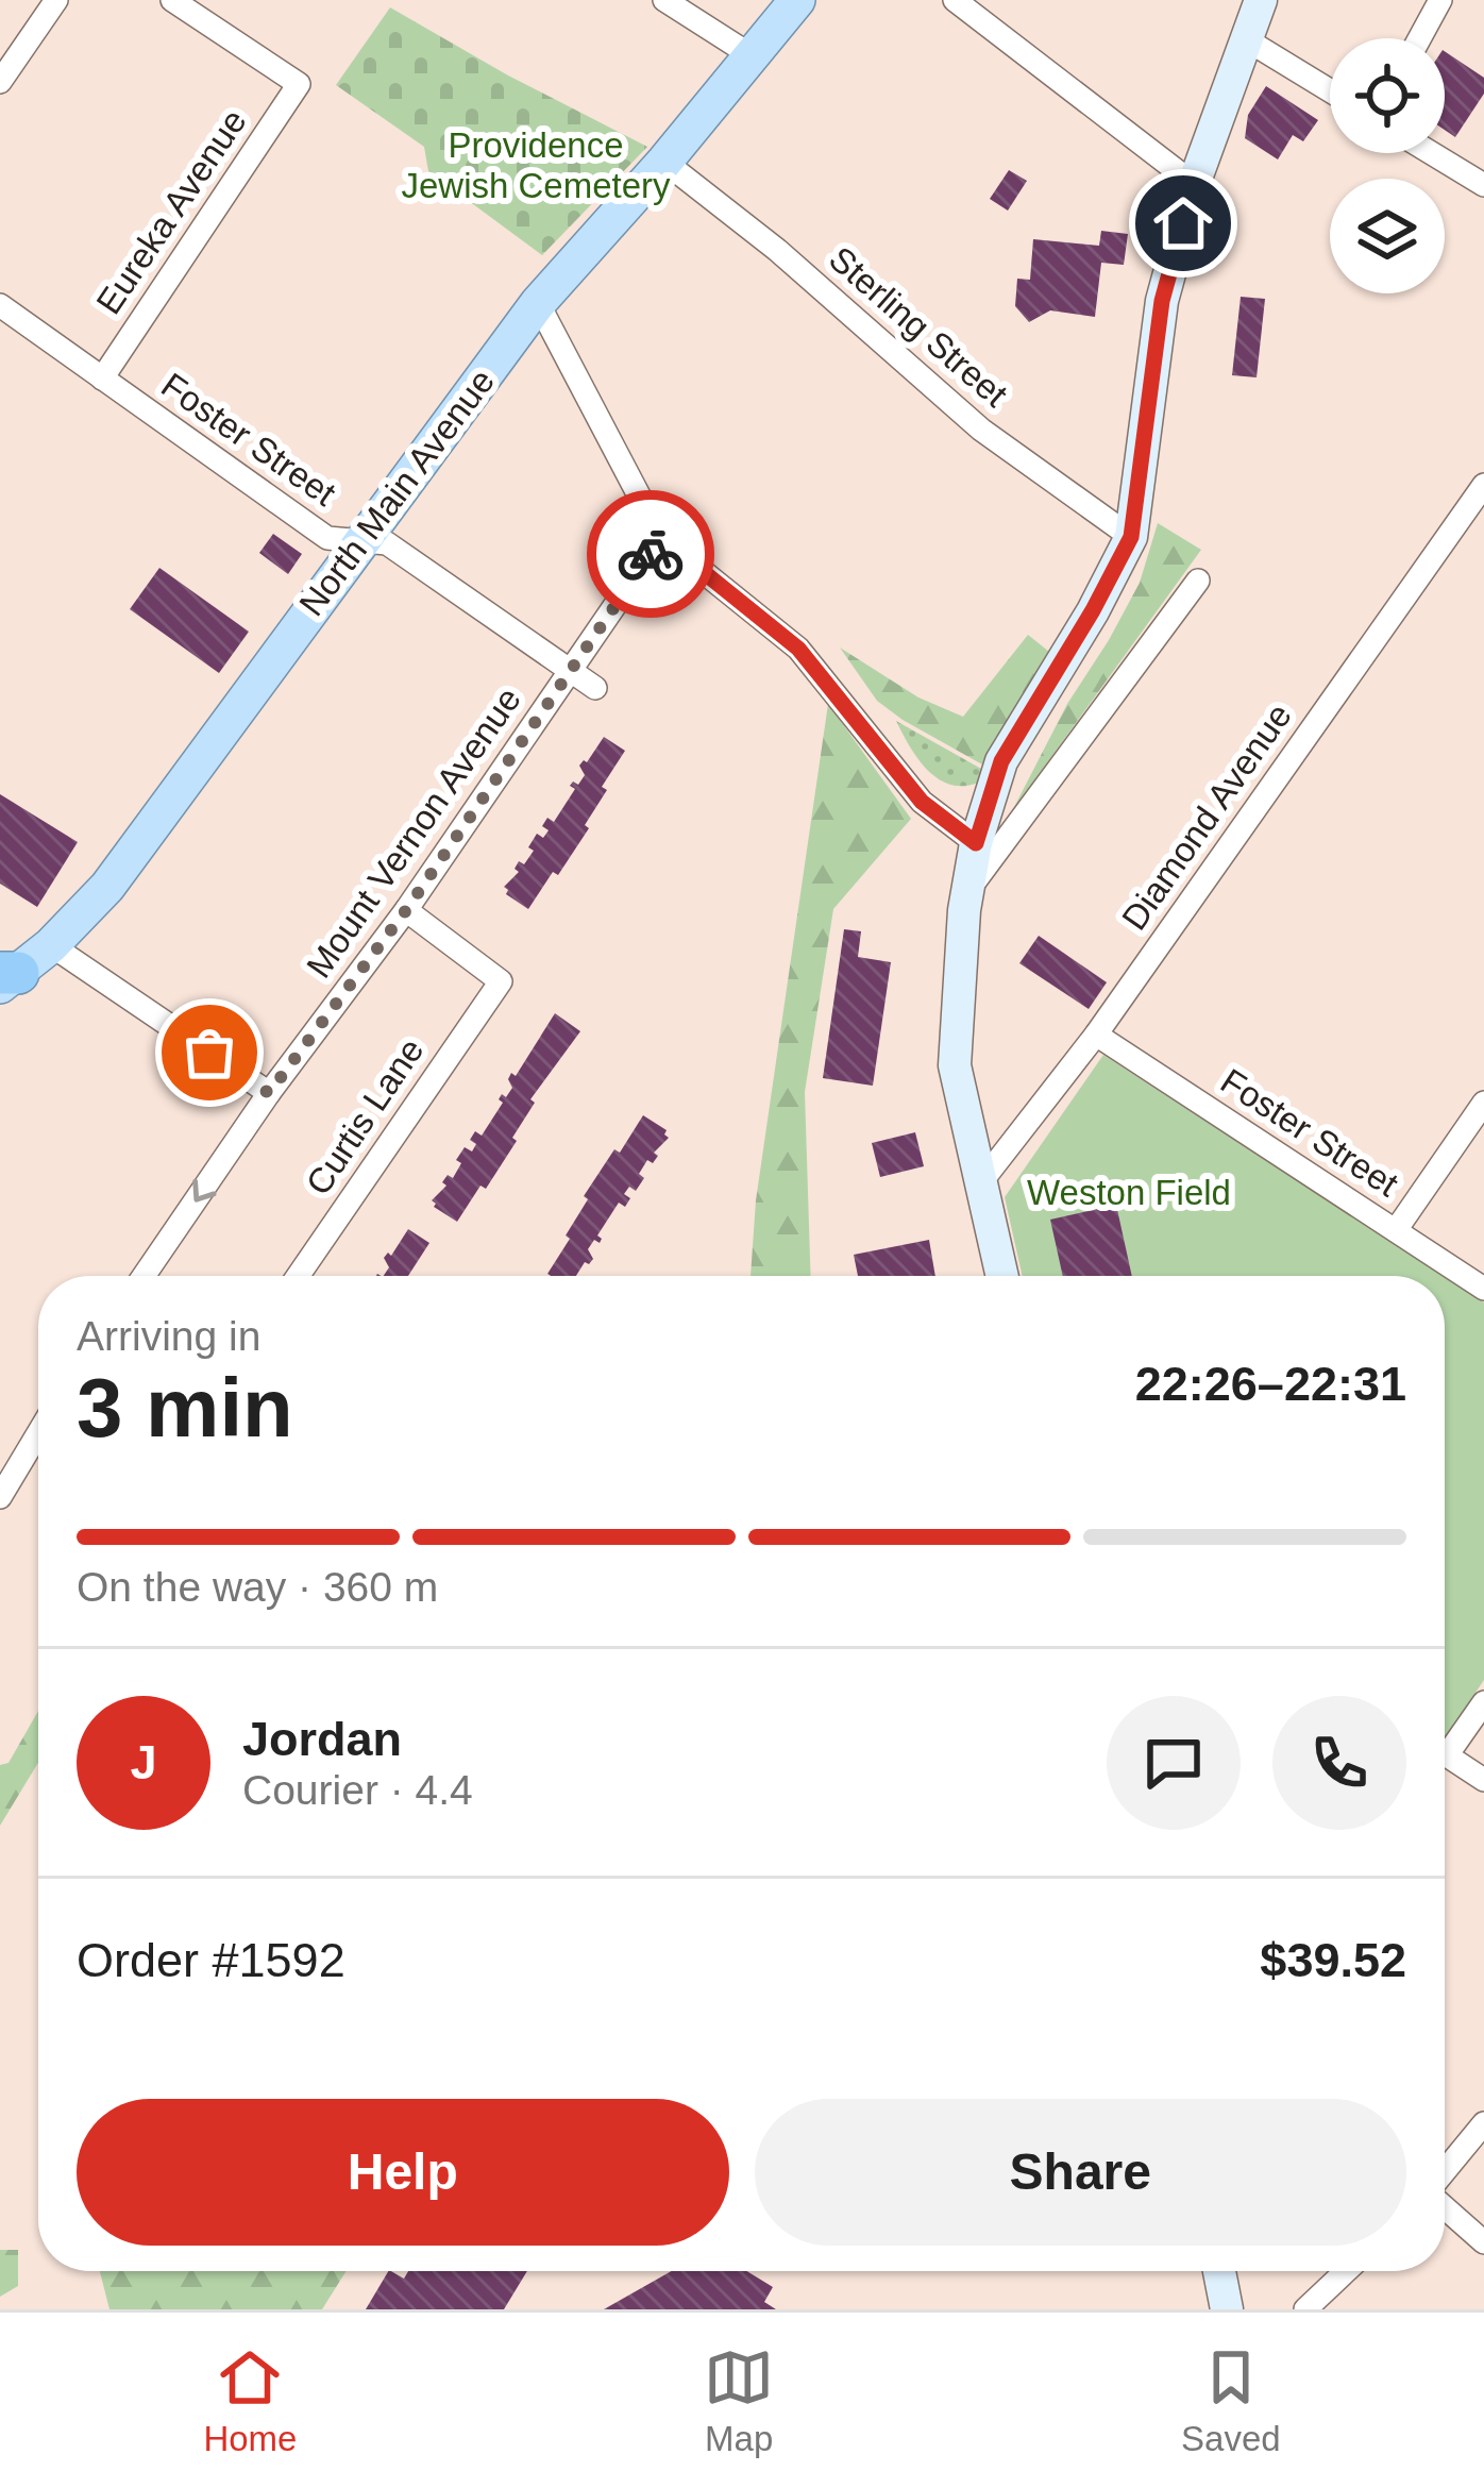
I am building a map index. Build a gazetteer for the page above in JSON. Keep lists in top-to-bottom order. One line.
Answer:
{"streets":{"main road":["North Main Avenue"],"street":["Eureka Avenue","Sterling Street","Foster Street","Diamond Avenue","Mount Vernon Avenue","Curtis Lane"]},"crossings":[["Eureka Avenue","Foster Street"],["Sterling Street","North Main Avenue"],["Foster Street","North Main Avenue"],["Foster Street","Diamond Avenue"],["Foster Street","Mount Vernon Avenue"],["Mount Vernon Avenue","Curtis Lane"]],"parks":["Providence Jewish Cemetery","Weston Field"],"page":{"heading":["3 min","Arriving in","22:26–22:31"],"panel":["Jordan","Courier · 4.4","Order #1592","$39.52"],"bar":"On the way · 360 m","round":"J","buttons":["Help","Share"],"tabs":["Home","Map","Saved"]}}
